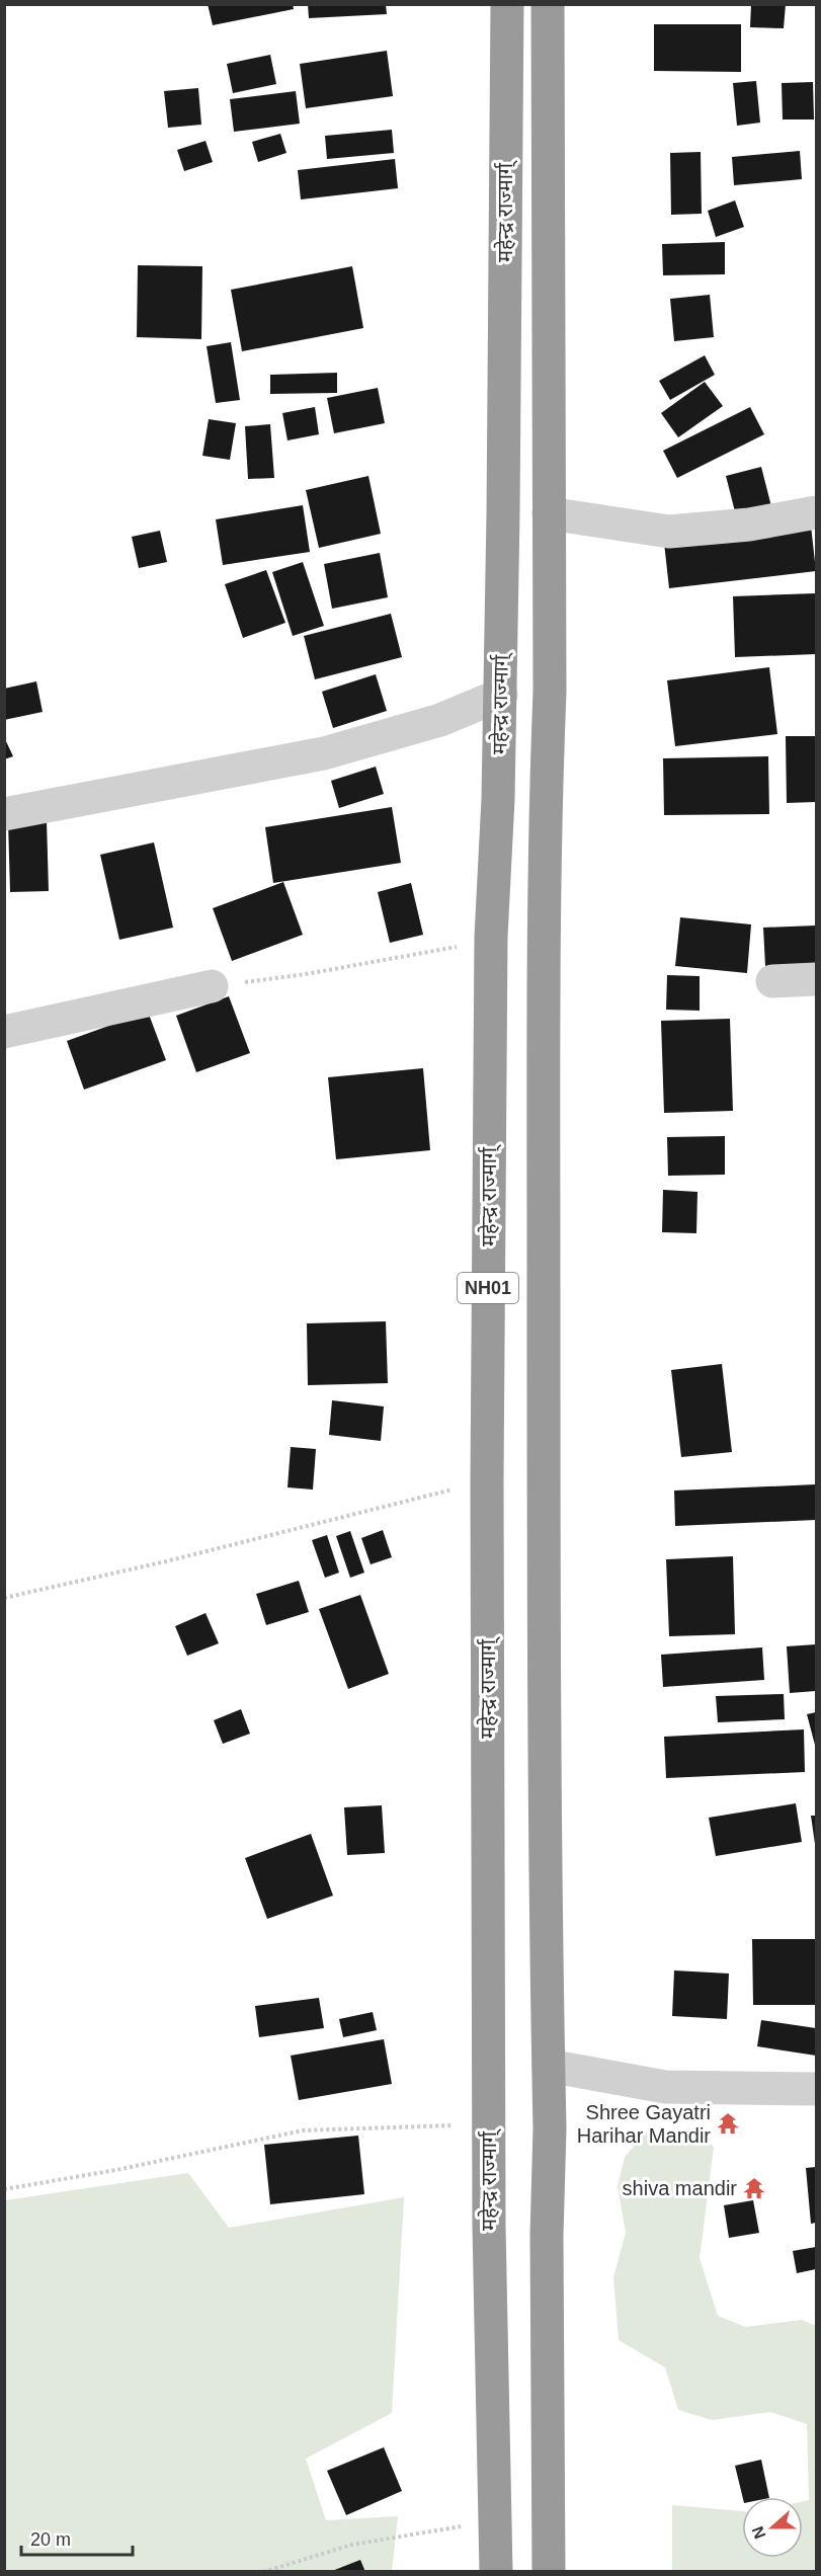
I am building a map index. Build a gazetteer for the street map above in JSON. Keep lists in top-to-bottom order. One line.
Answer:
{"streets":{"highway":["महेन्द्र राज्मार्ग्","NH01"]},"places":{"temple":["Shree Gayatri Harihar Mandir","shiva mandir"]},"scale_bar":"20 m","north":"left"}
